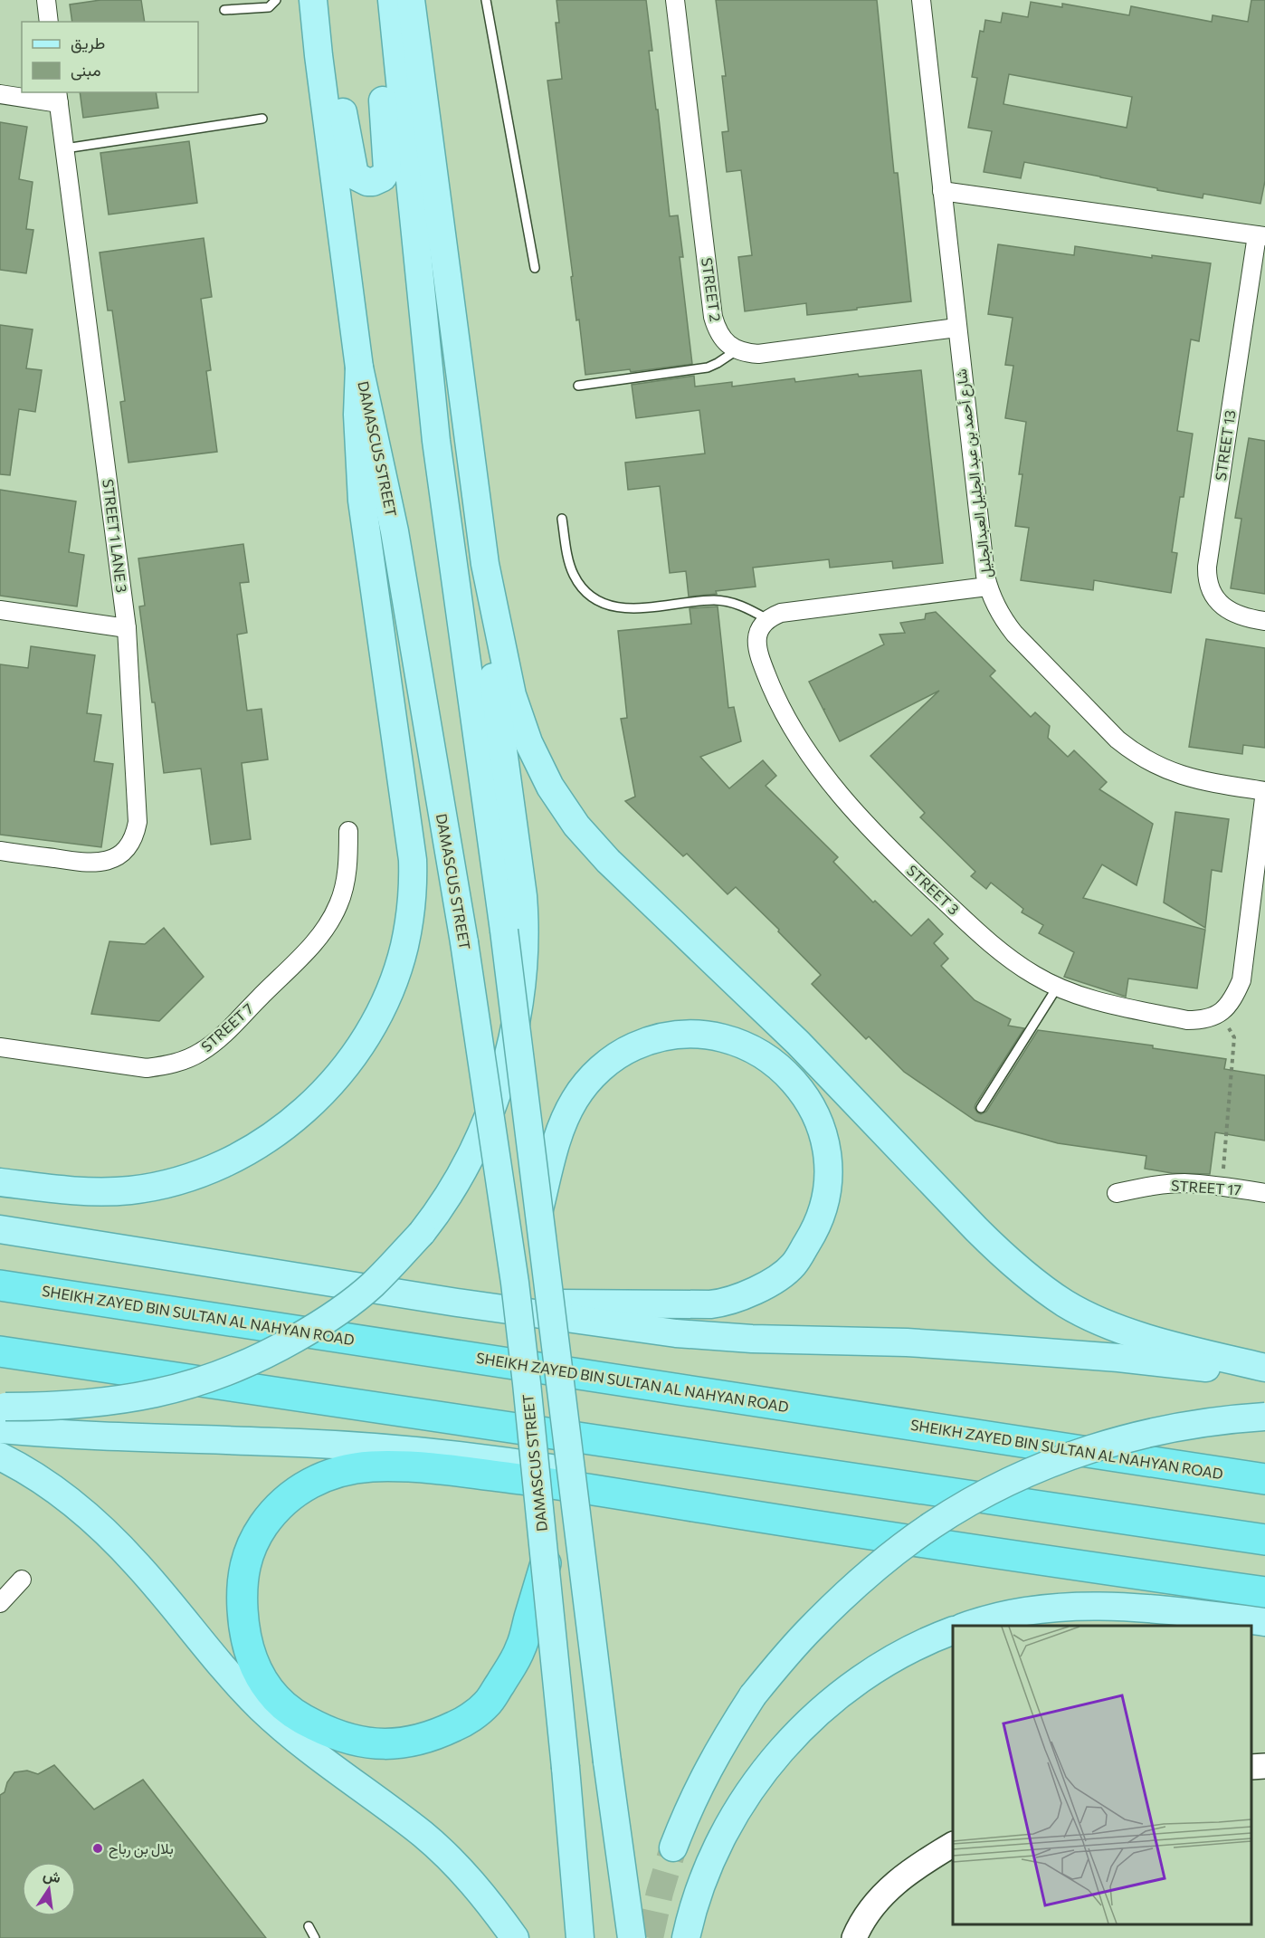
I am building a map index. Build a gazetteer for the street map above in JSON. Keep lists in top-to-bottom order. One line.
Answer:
{"streets":{"highway":["SHEIKH ZAYED BIN SULTAN AL NAHYAN ROAD"],"main road":["DAMASCUS STREET"],"street":["STREET 2","STREET 13","شارع أحمد بن عبد الجليل العبدالجليل","STREET 1 LANE 3","STREET 3","STREET 7","STREET 17"]},"crossings":[["STREET 13","شارع أحمد بن عبد الجليل العبدالجليل"]],"places":["بلال بن رباح"],"legend":["طريق","مبنى"],"north":"top"}
